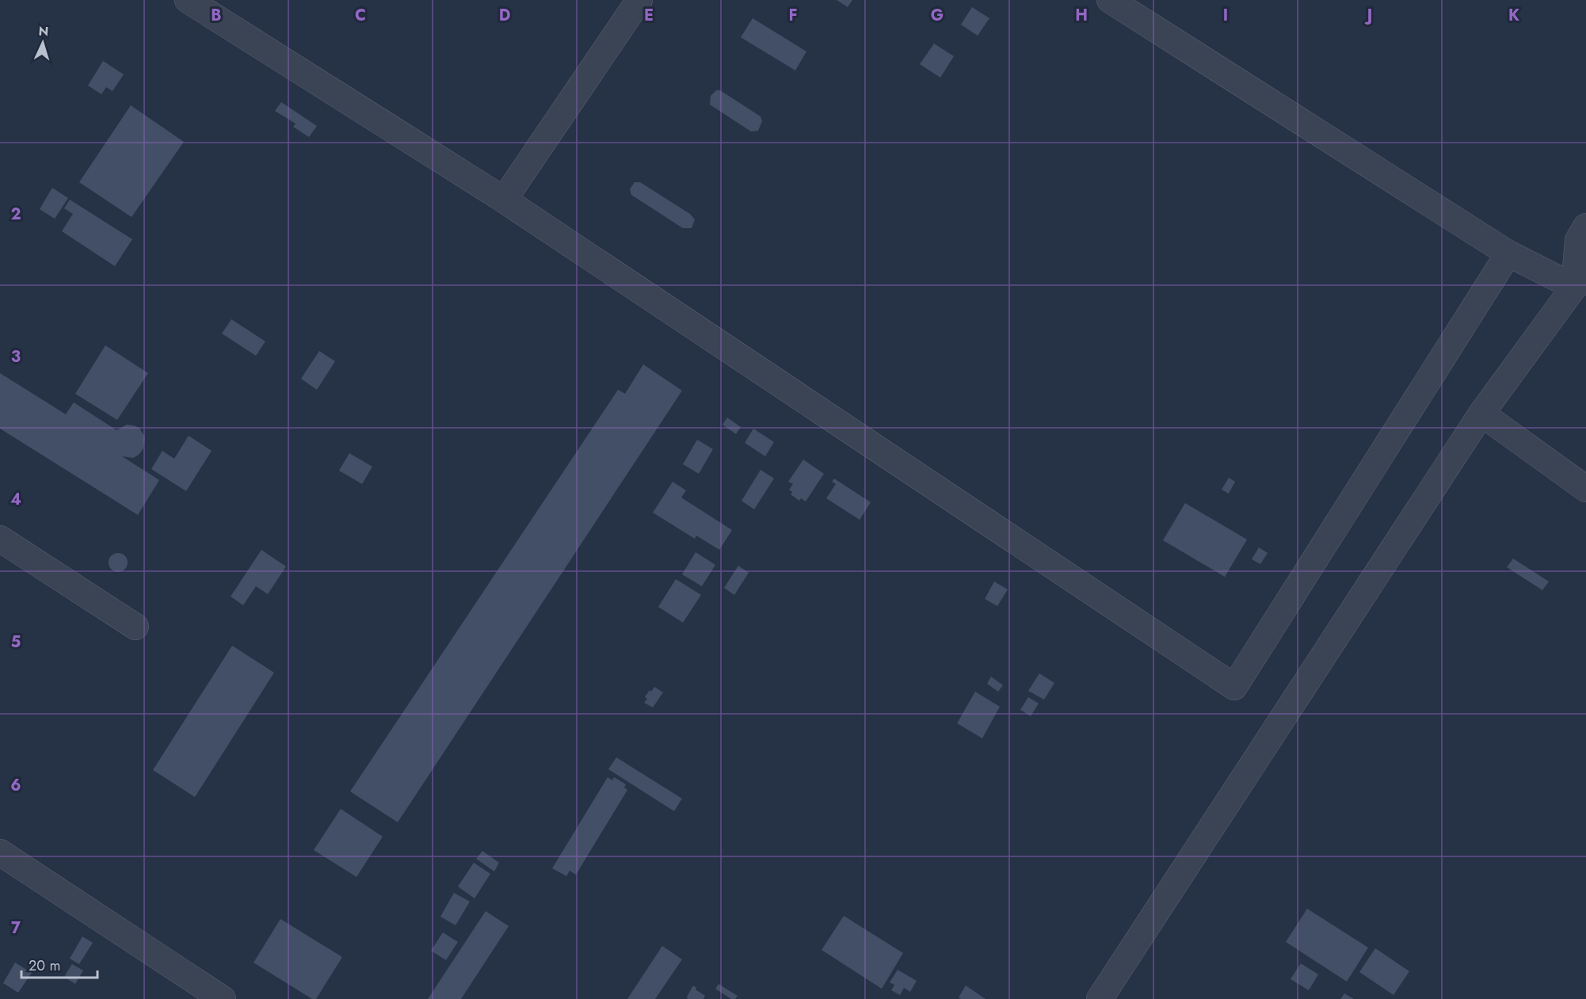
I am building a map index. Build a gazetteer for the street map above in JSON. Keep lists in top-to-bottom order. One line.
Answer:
{"scale_bar":"20 m","north":"top","grid":{"columns":["B","C","D","E","F","G","H","I","J","K"],"rows":["2","3","4","5","6","7"]}}
